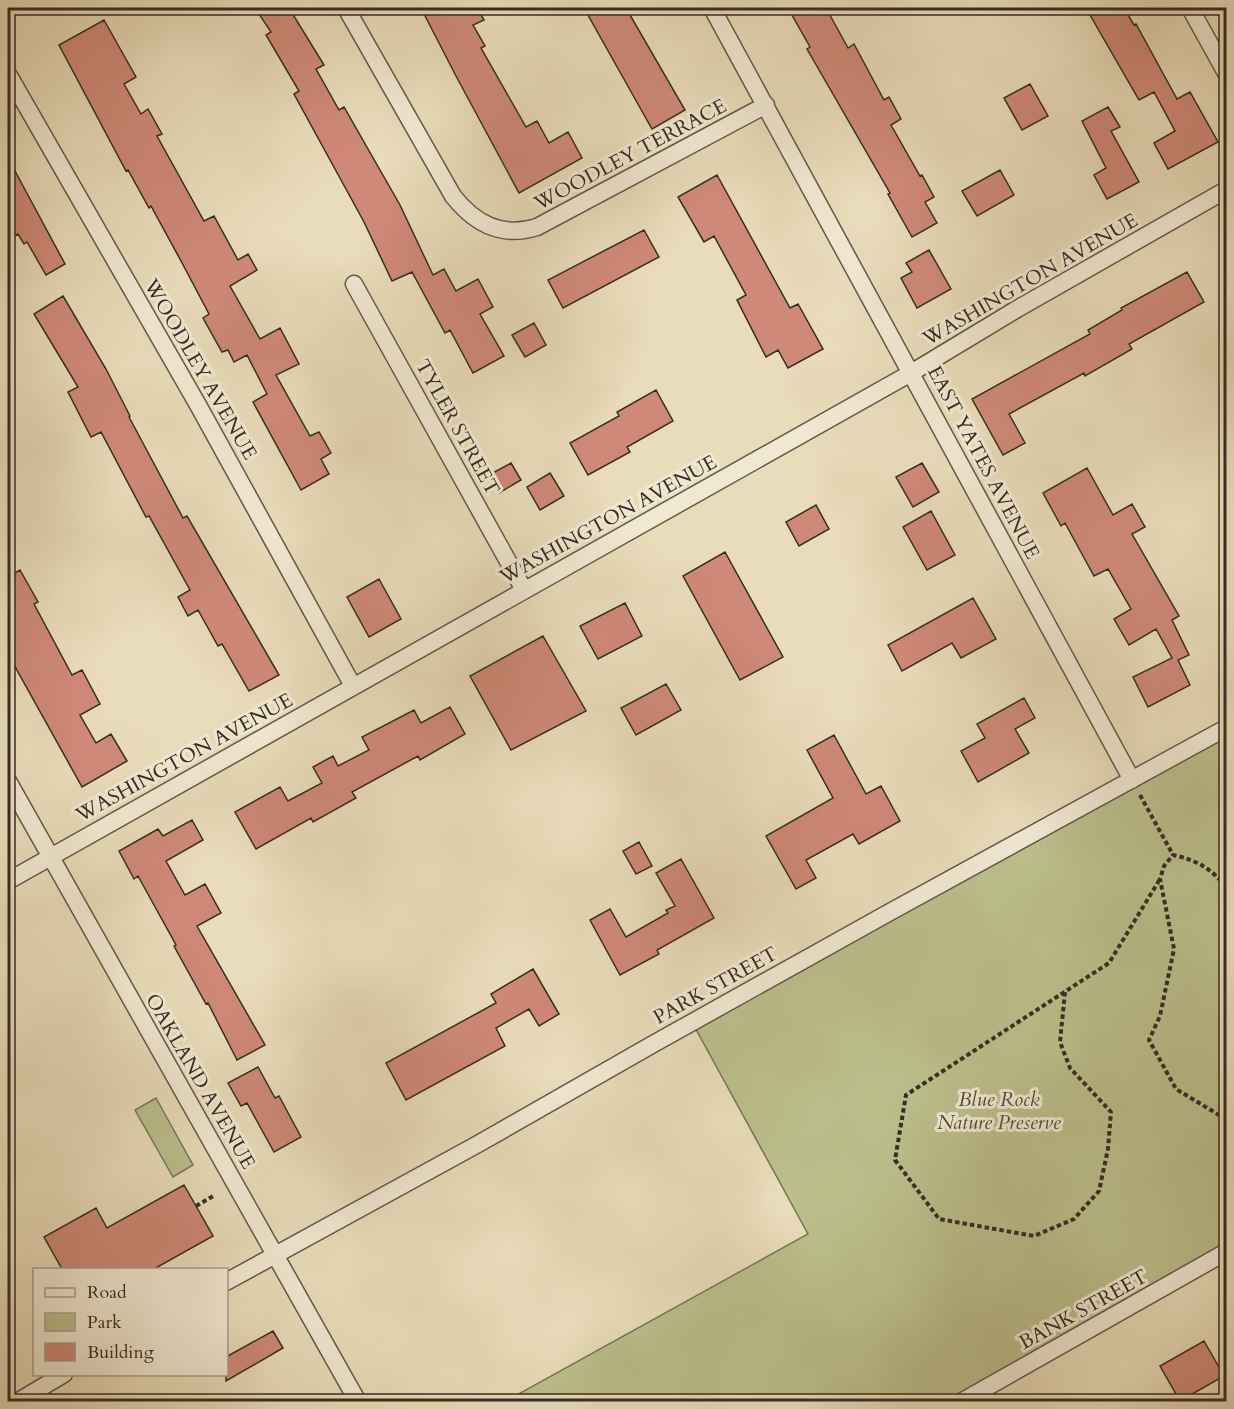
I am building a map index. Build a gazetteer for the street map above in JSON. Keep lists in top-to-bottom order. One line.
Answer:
{"streets":{"street":["WOODLEY TERRACE","WASHINGTON AVENUE","WOODLEY AVENUE","TYLER STREET","EAST YATES AVENUE","PARK STREET","OAKLAND AVENUE","BANK STREET"]},"crossings":[["WOODLEY TERRACE","EAST YATES AVENUE"],["WASHINGTON AVENUE","WOODLEY AVENUE"],["WASHINGTON AVENUE","TYLER STREET"],["WASHINGTON AVENUE","EAST YATES AVENUE"],["WASHINGTON AVENUE","OAKLAND AVENUE"],["EAST YATES AVENUE","PARK STREET"],["PARK STREET","OAKLAND AVENUE"]],"parks":["Blue Rock Nature Preserve"],"legend":["Road","Park","Building"]}
